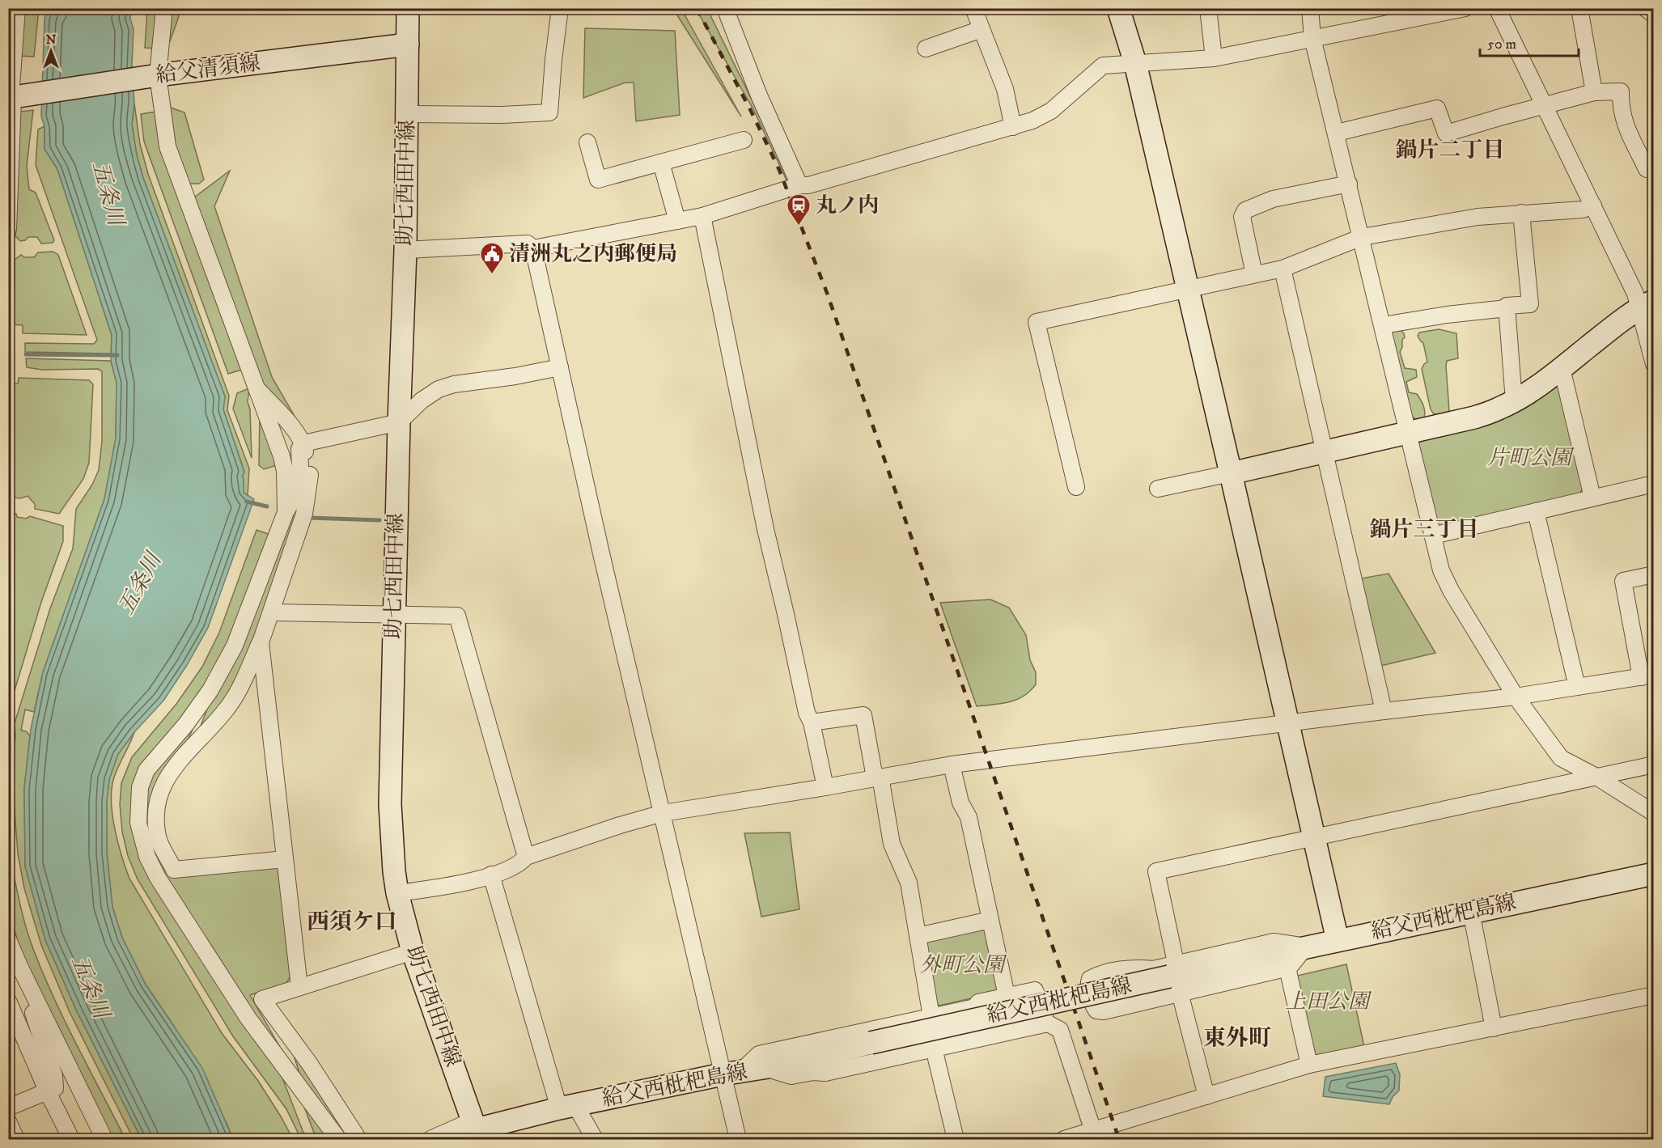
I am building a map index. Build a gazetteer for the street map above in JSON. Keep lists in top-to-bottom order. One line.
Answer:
{"streets":{"main road":["給父清須線","助七西田中線","給父西枇杷島線"]},"crossings":[["給父清須線","助七西田中線"],["助七西田中線","給父西枇杷島線"]],"districts":["鍋片二丁目","鍋片三丁目","西須ケ口","東外町"],"water":["五条川"],"parks":["片町公園","外町公園","上田公園"],"places":{"station":["丸ノ内"],"public building":["清洲丸之内郵便局"]},"scale_bar":"50 m","north":"top"}
